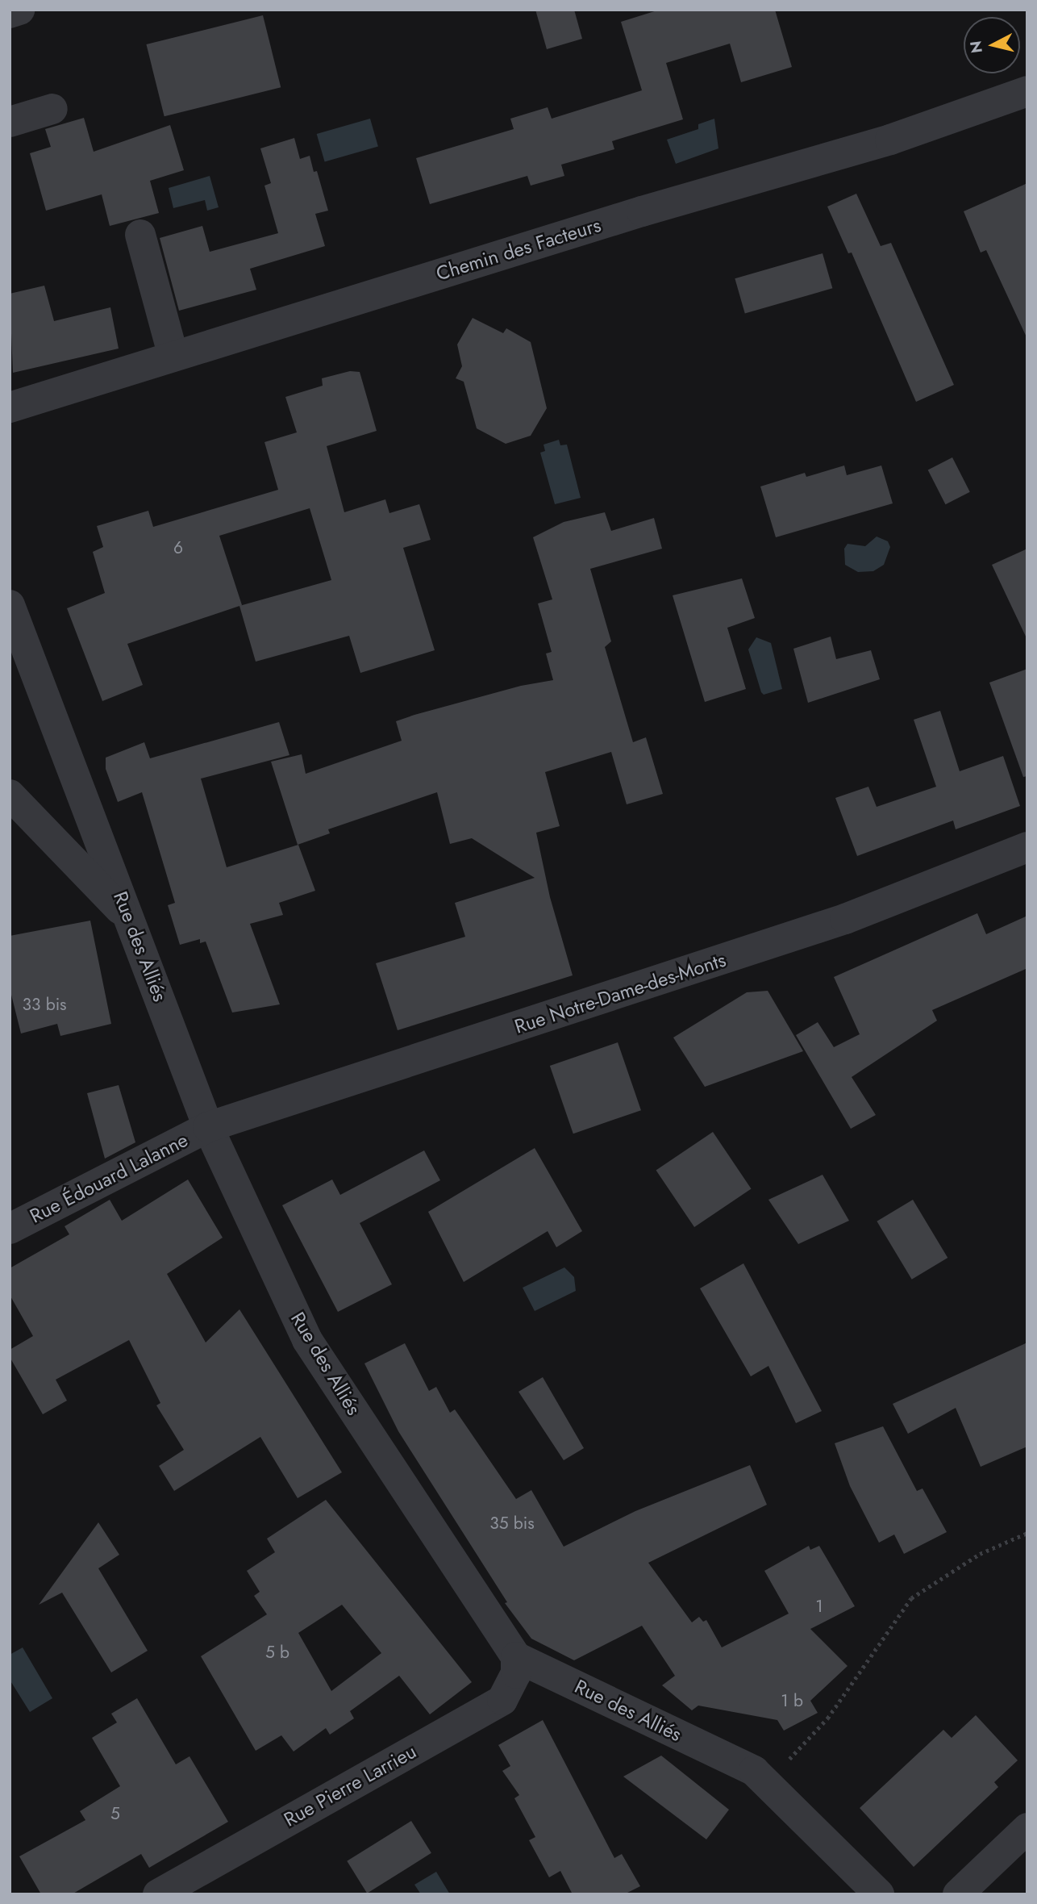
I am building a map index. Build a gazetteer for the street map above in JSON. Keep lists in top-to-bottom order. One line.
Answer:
{"streets":{"street":["Chemin des Facteurs","Rue des Alliés","Rue Notre-Dame-des-Monts","Rue Édouard Lalanne","Rue Pierre Larrieu"]},"crossings":[["Rue des Alliés","Rue Notre-Dame-des-Monts"],["Rue des Alliés","Rue Édouard Lalanne"],["Rue des Alliés","Rue Pierre Larrieu"],["Rue Notre-Dame-des-Monts","Rue Édouard Lalanne"]],"house_numbers":["6","33 bis","35 bis","1","5 b","1 b","5"],"north":"left"}
